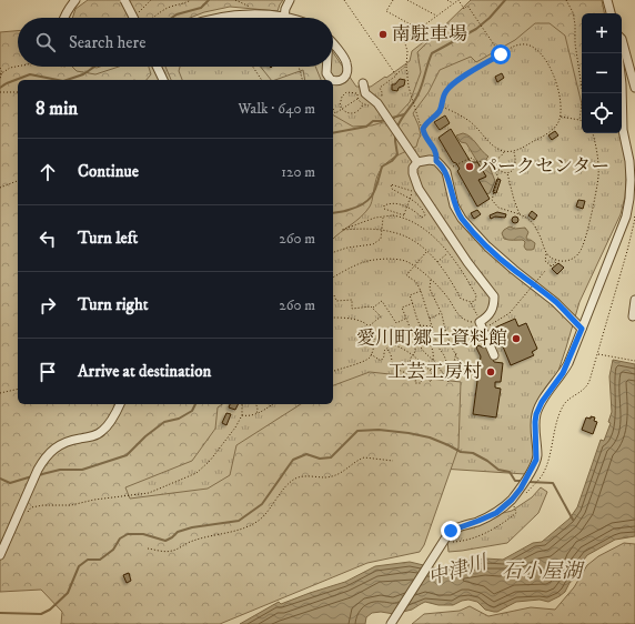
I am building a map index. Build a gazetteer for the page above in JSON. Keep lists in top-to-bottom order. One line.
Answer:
{"water":["中津川","石小屋湖"],"places":["南駐車場","パークセンター","愛川町郷土資料館","工芸工房村"],"page":{"map_buttons":["+","−"],"search":"Search here","heading":["8 min","Walk · 640 m"],"list":[["Continue","120 m"],["Turn left","260 m"],["Turn right","260 m"],"Arrive at destination"]}}
